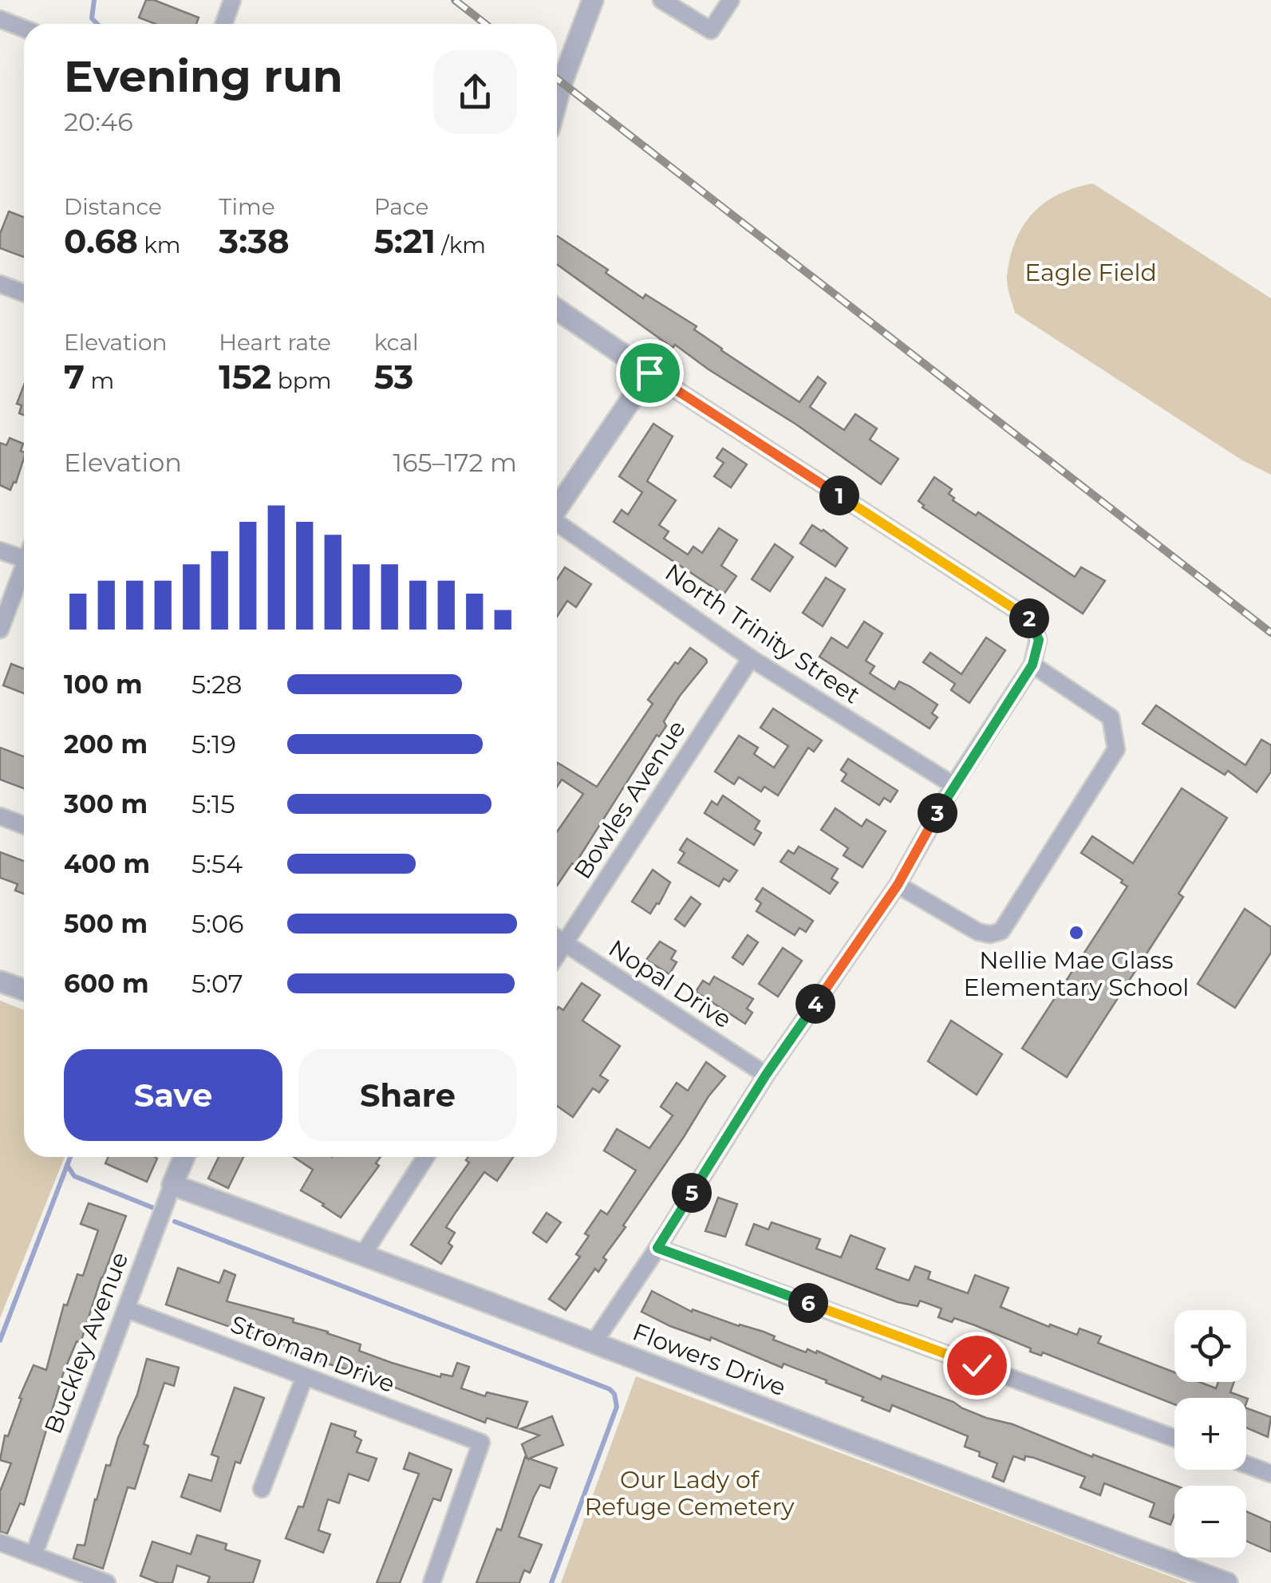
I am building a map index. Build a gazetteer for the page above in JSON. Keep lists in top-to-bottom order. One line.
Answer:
{"streets":{"street":["North Trinity Street","Bowles Avenue","Nopal Drive","Buckley Avenue","Stroman Drive","Flowers Drive"]},"crossings":[["North Trinity Street","Bowles Avenue"],["Bowles Avenue","Nopal Drive"],["Buckley Avenue","Stroman Drive"],["Buckley Avenue","Flowers Drive"]],"parks":["Eagle Field","Our Lady of Refuge Cemetery"],"places":["Nellie Mae Glass Elementary School"],"page":{"heading":["Evening run","20:46"],"stats":[["Distance","0.68 km"],["Time","3:38"],["Pace","5:21 /km"],["Elevation","7 m"],["Heart rate","152 bpm"],["kcal","53"]],"chart":["Elevation","165–172 m"],"pins":["1","2","3","4","5","6"],"list":[{"name":"100 m","note":"5:28"},{"name":"200 m","note":"5:19"},{"name":"300 m","note":"5:15"},{"name":"400 m","note":"5:54"},{"name":"500 m","note":"5:06"},{"name":"600 m","note":"5:07"}],"buttons":["Save","Share"],"map_buttons":["+","−"]}}
